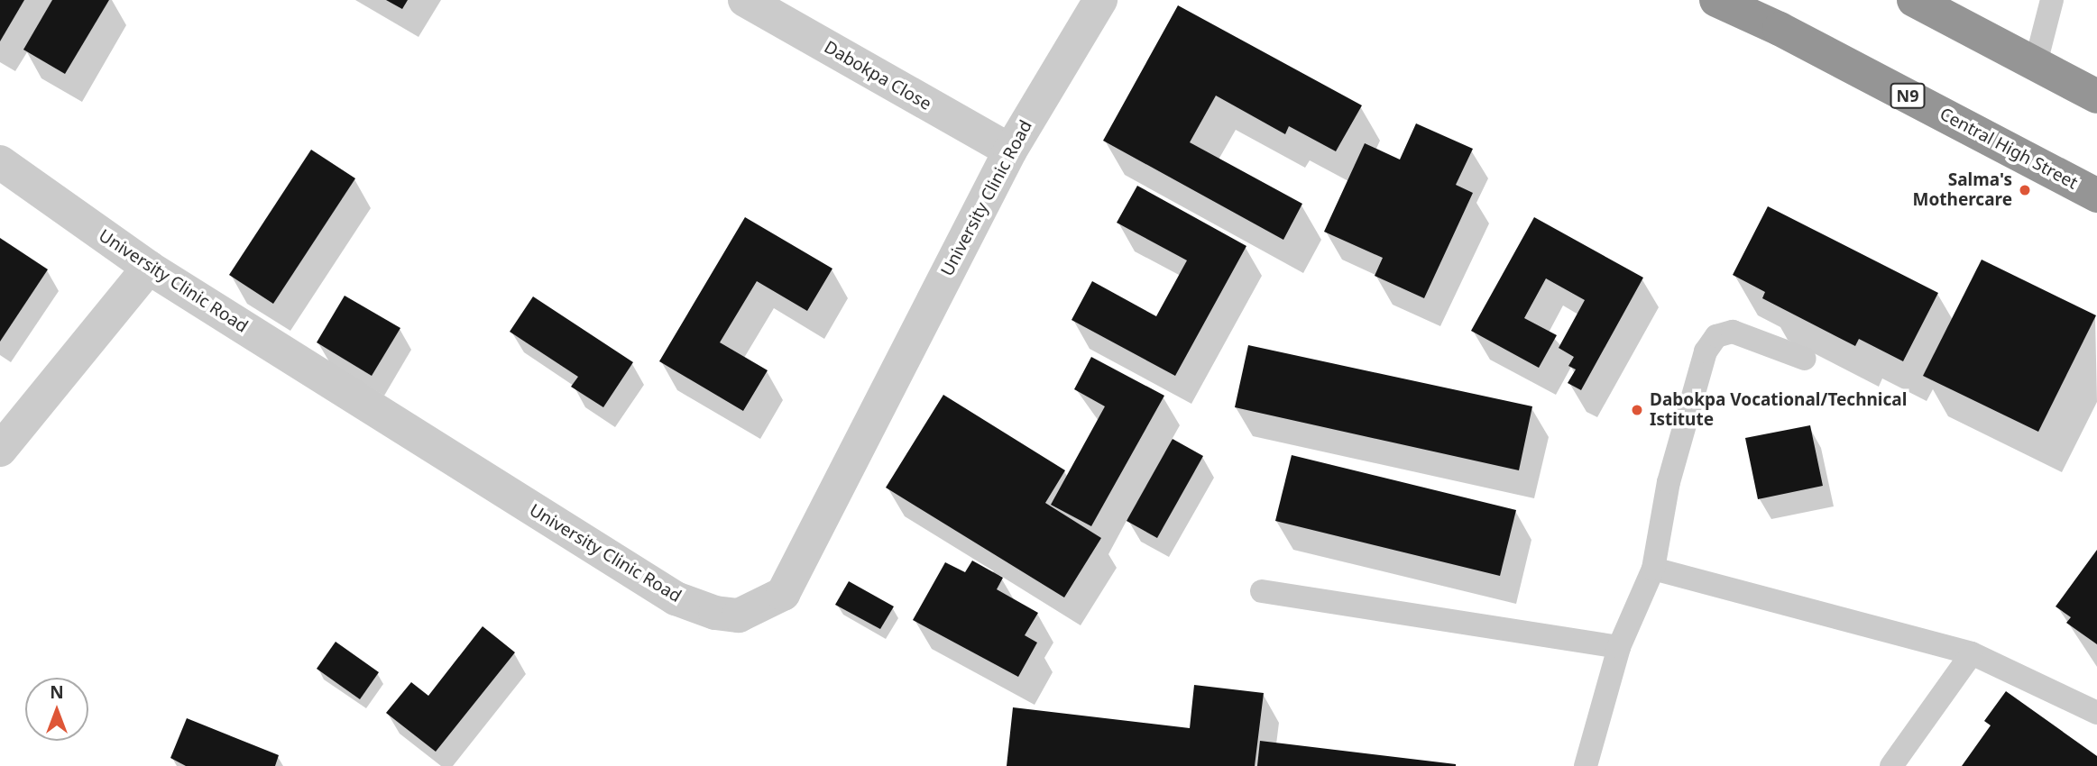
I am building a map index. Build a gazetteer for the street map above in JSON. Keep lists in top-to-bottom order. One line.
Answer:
{"streets":{"highway":["N9","Central High Street"],"street":["Dabokpa Close","University Clinic Road"]},"crossings":[["Dabokpa Close","University Clinic Road"]],"places":["Salma's Mothercare","Dabokpa Vocational/Technical Istitute"],"north":"top"}
